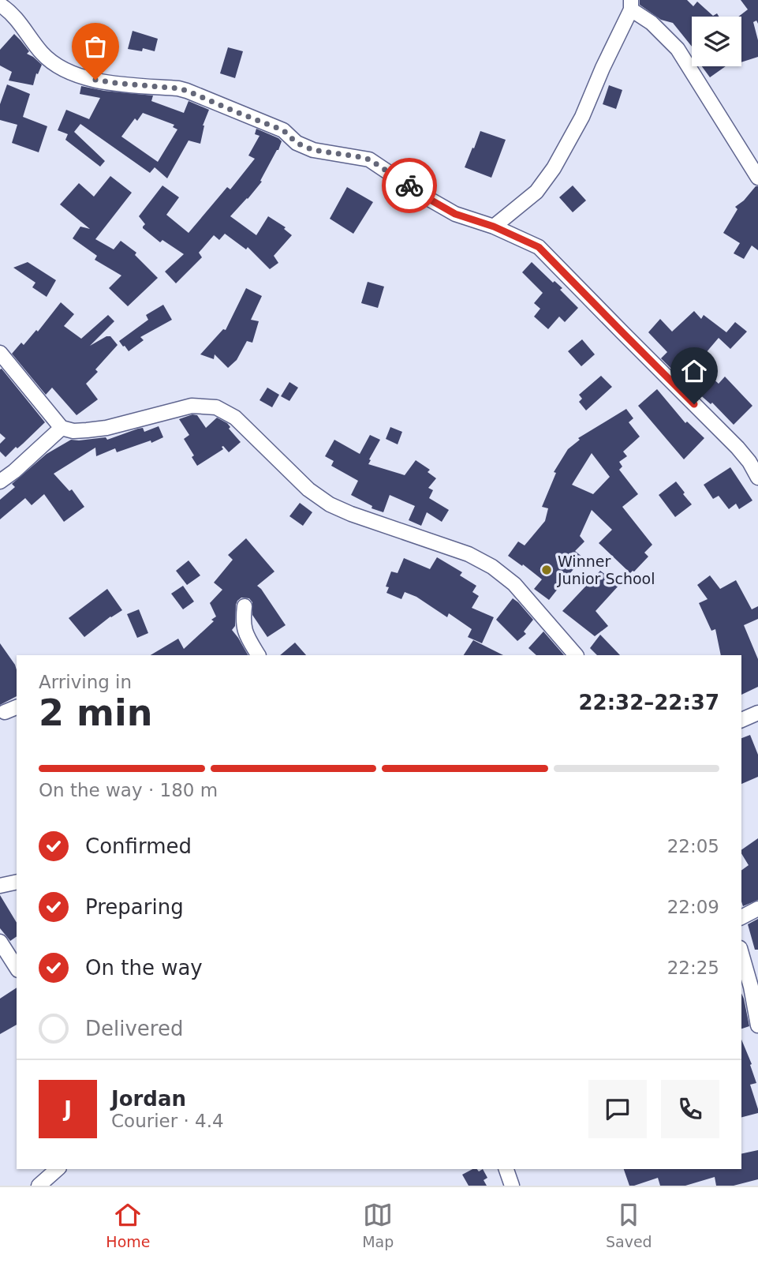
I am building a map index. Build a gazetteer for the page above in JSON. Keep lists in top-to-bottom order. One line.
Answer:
{"places":["Winner Junior School"],"page":{"heading":["2 min","Arriving in","22:32–22:37"],"panel":["Jordan","Courier · 4.4"],"bar":"On the way · 180 m","list":[["Confirmed","22:05"],["Preparing","22:09"],["On the way","22:25"],"Delivered"],"round":"J","tabs":["Home","Map","Saved"]}}
